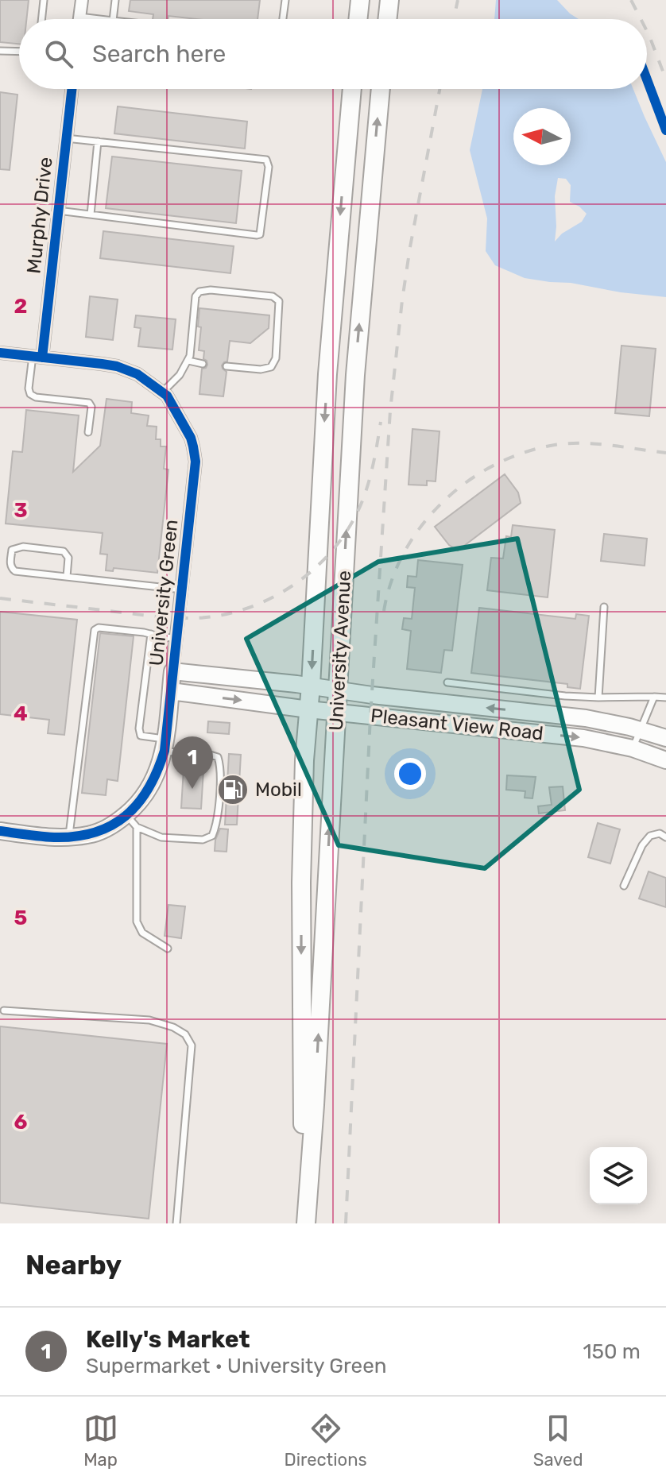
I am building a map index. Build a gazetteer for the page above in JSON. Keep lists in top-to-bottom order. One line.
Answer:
{"streets":{"main road":["University Green","University Avenue","Pleasant View Road"],"street":["Murphy Drive"]},"crossings":[["University Green","Pleasant View Road"],["University Avenue","Pleasant View Road"]],"places":{"fuel station":["Mobil"]},"north":"left","page":{"search":"Search here","pins":"1","heading":"Nearby","list":[{"mark":"1","name":"Kelly's Market","note":"Supermarket · University Green","value":"150 m"}],"nav":["Map","Directions","Saved"]},"grid":{"rows":["2","3","4","5","6"]}}
